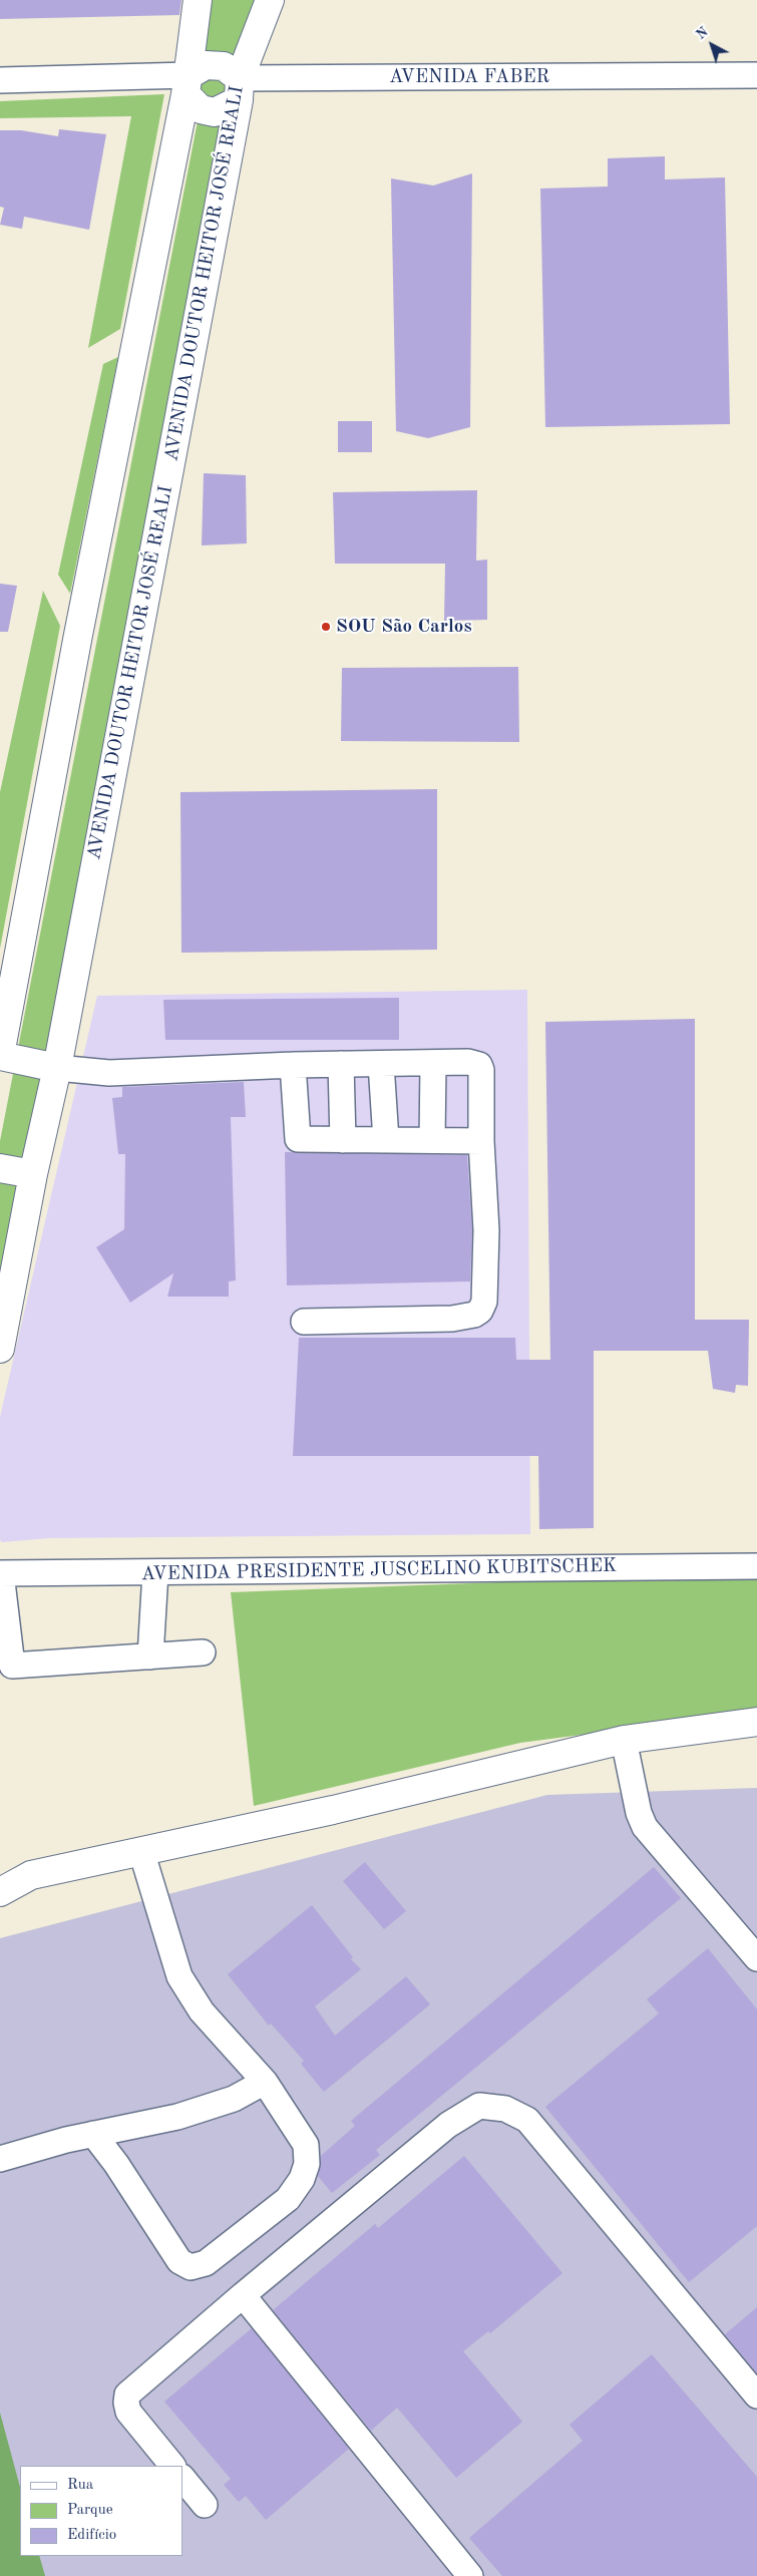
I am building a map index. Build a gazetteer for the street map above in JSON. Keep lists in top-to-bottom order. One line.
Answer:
{"streets":{"main road":["AVENIDA DOUTOR HEITOR JOSÉ REALI"],"street":["AVENIDA FABER","AVENIDA PRESIDENTE JUSCELINO KUBITSCHEK"]},"crossings":[["AVENIDA FABER","AVENIDA DOUTOR HEITOR JOSÉ REALI"]],"places":["SOU São Carlos"],"legend":["Rua","Parque","Edifício"],"north":"top left"}
